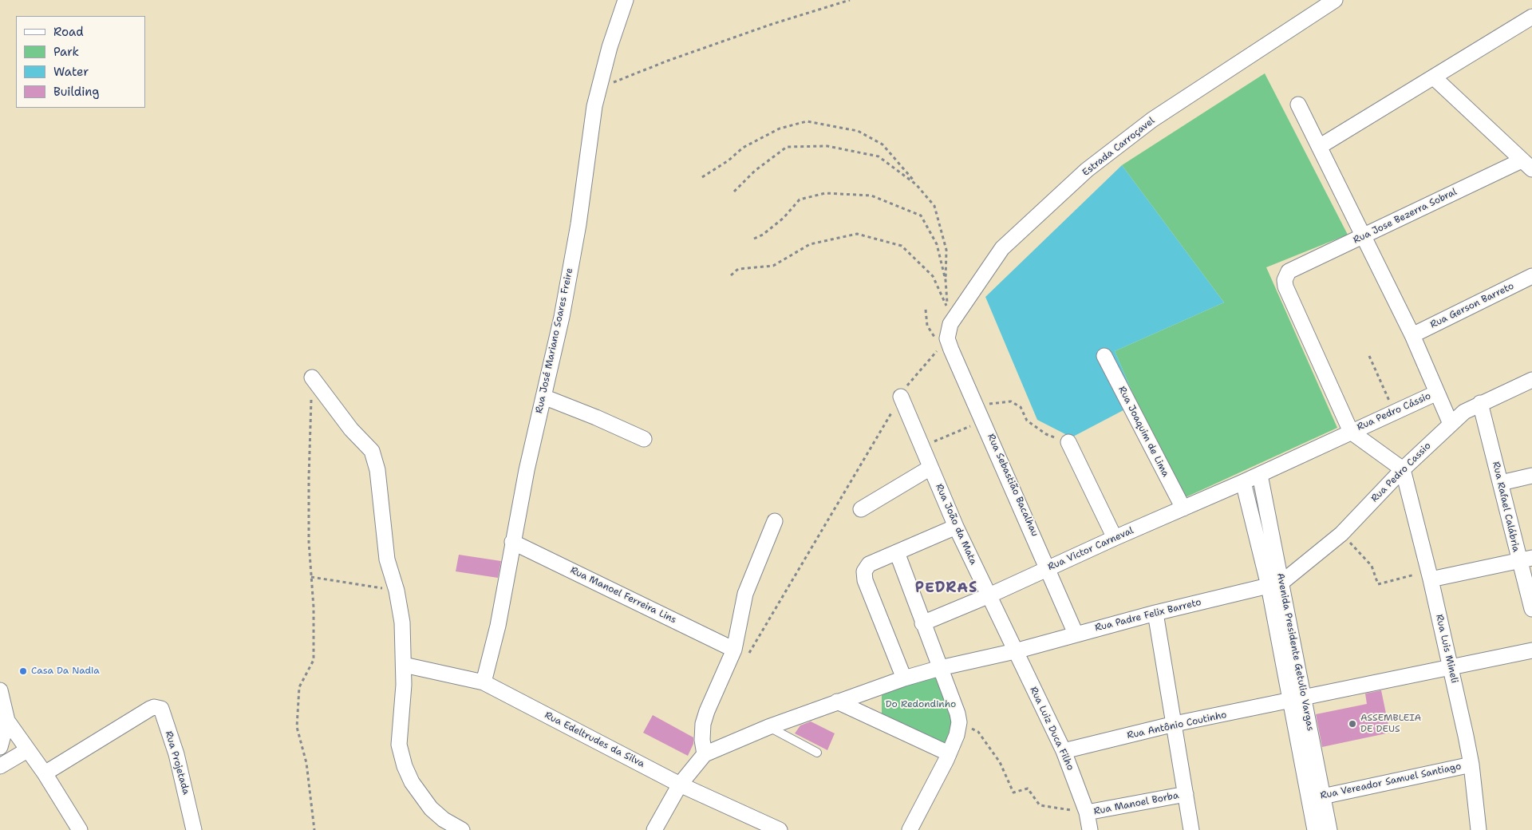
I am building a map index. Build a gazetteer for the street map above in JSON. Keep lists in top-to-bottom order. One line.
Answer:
{"streets":{"street":["Estrada Carroçavel","Rua Jose Bezerra Sobral","Rua Gerson Barreto","Rua José Mariano Soares Freire","Rua Pedro Cássio","Rua Joaquim de Lima","Rua Pedro Cassio","Rua Sebastião Bacalhau","Rua Rafael Calábria","Rua João da Mata","Rua Victor Carneval","Rua Manoel Ferreira Lins","Rua Padre Felix Barreto","Rua Luis Mineli","Avenida Presidente Getulio Vargas","Rua Antônio Coutinho","Rua Luiz Duca Filho","Rua Edeltrudes da Silva","Rua Projetada","Rua Vereador Samuel Santiago","Rua Manoel Borba"]},"crossings":[["Estrada Carroçavel","Rua Sebastião Bacalhau"],["Rua Jose Bezerra Sobral","Rua Pedro Cássio"],["Rua José Mariano Soares Freire","Rua Manoel Ferreira Lins"],["Rua José Mariano Soares Freire","Rua Edeltrudes da Silva"],["Rua Pedro Cássio","Rua Victor Carneval"],["Rua Pedro Cássio","Avenida Presidente Getulio Vargas"],["Rua Joaquim de Lima","Rua Victor Carneval"],["Rua Pedro Cassio","Rua Rafael Calábria"],["Rua Pedro Cassio","Rua Padre Felix Barreto"],["Rua Pedro Cassio","Rua Luis Mineli"],["Rua Pedro Cassio","Avenida Presidente Getulio Vargas"],["Rua Sebastião Bacalhau","Rua Victor Carneval"],["Rua Sebastião Bacalhau","Rua Padre Felix Barreto"],["Rua João da Mata","Rua Victor Carneval"],["Rua João da Mata","Rua Padre Felix Barreto"],["Rua João da Mata","Rua Luiz Duca Filho"],["Rua Victor Carneval","Avenida Presidente Getulio Vargas"],["Rua Padre Felix Barreto","Avenida Presidente Getulio Vargas"],["Rua Padre Felix Barreto","Rua Luiz Duca Filho"],["Rua Luis Mineli","Rua Antônio Coutinho"],["Rua Luis Mineli","Rua Vereador Samuel Santiago"],["Avenida Presidente Getulio Vargas","Rua Antônio Coutinho"],["Avenida Presidente Getulio Vargas","Rua Vereador Samuel Santiago"],["Rua Antônio Coutinho","Rua Luiz Duca Filho"],["Rua Luiz Duca Filho","Rua Manoel Borba"]],"districts":["PEDRAS"],"parks":["Do Redondinho"],"places":["Casa Da Nadia","ASSEMBLEIA DE DEUS"],"legend":["Road","Park","Water","Building"]}
